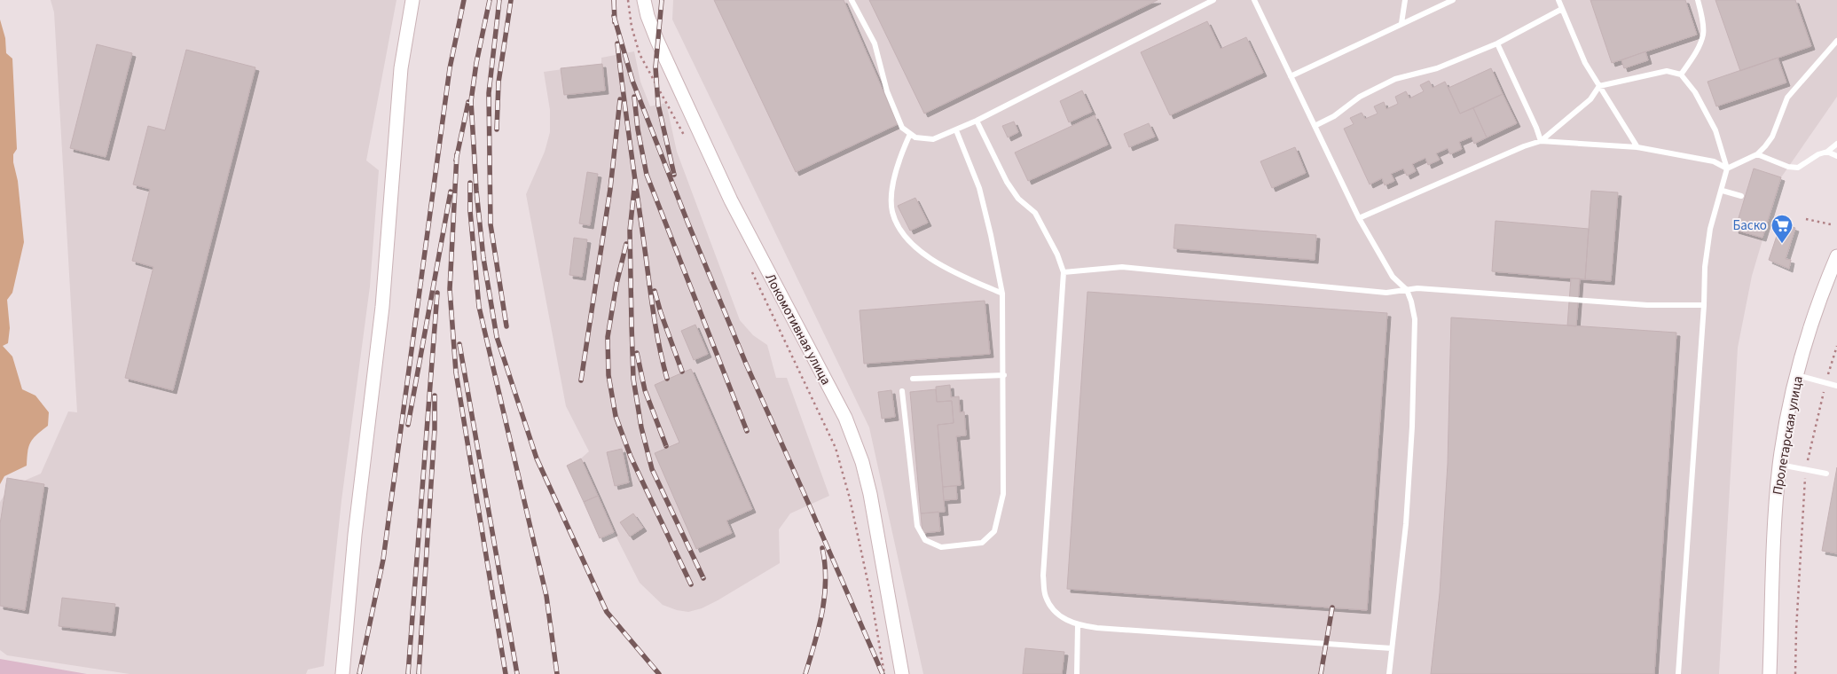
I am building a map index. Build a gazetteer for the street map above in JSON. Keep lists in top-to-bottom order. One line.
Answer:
{"streets":{"main road":["Локомотивная улица","Пролетарская улица"]},"places":{"supermarket":["Баско"]}}
